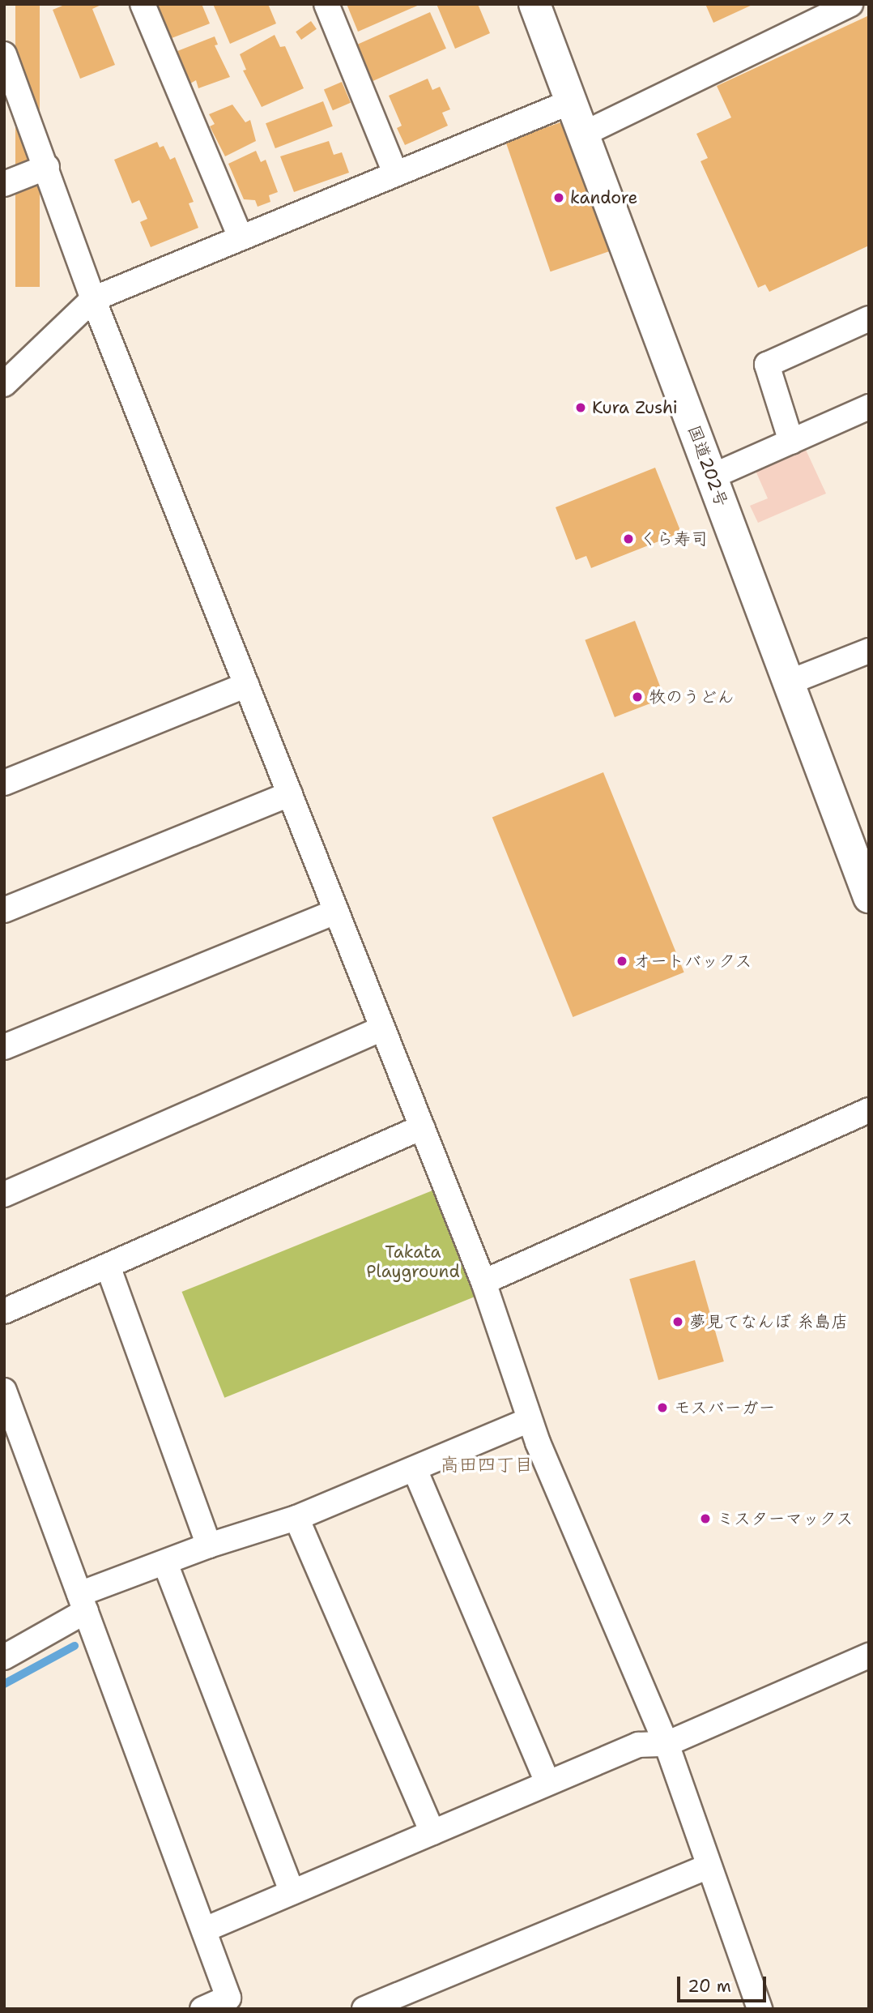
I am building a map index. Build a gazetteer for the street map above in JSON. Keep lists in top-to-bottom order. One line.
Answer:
{"streets":{"highway":["国道202号"]},"districts":["高田四丁目"],"parks":["Takata Playground"],"places":["kandore","Kura Zushi","くら寿司","牧のうどん","オートバックス","夢見てなんぼ 糸島店","モスバーガー","ミスターマックス"],"scale_bar":"20 m"}
